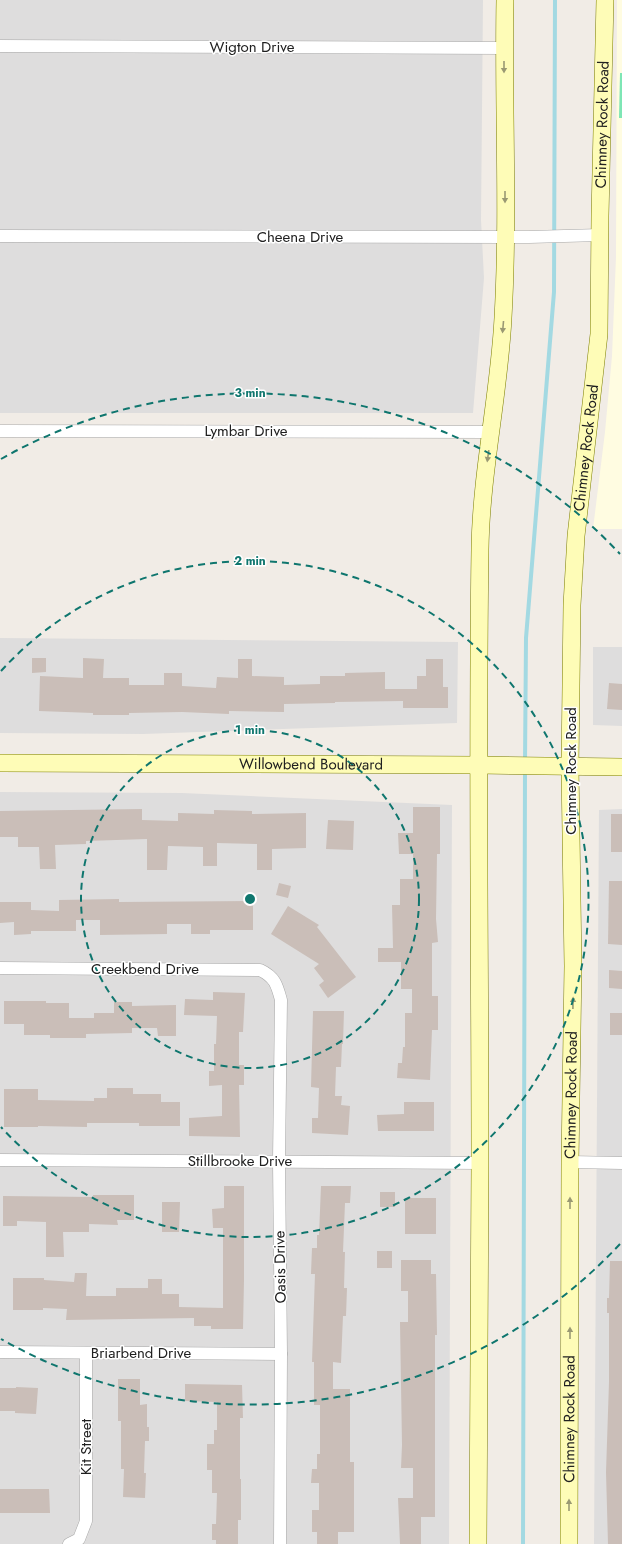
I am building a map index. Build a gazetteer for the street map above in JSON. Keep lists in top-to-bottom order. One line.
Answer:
{"streets":{"main road":["Chimney Rock Road","Willowbend Boulevard"],"street":["Wigton Drive","Cheena Drive","Lymbar Drive","Creekbend Drive","Stillbrooke Drive","Oasis Drive","Briarbend Drive","Kit Street"]},"crossings":[["Chimney Rock Road","Cheena Drive"],["Chimney Rock Road","Willowbend Boulevard"],["Creekbend Drive","Oasis Drive"],["Stillbrooke Drive","Oasis Drive"],["Oasis Drive","Briarbend Drive"],["Briarbend Drive","Kit Street"]],"rings":["3 min","2 min","1 min"]}
